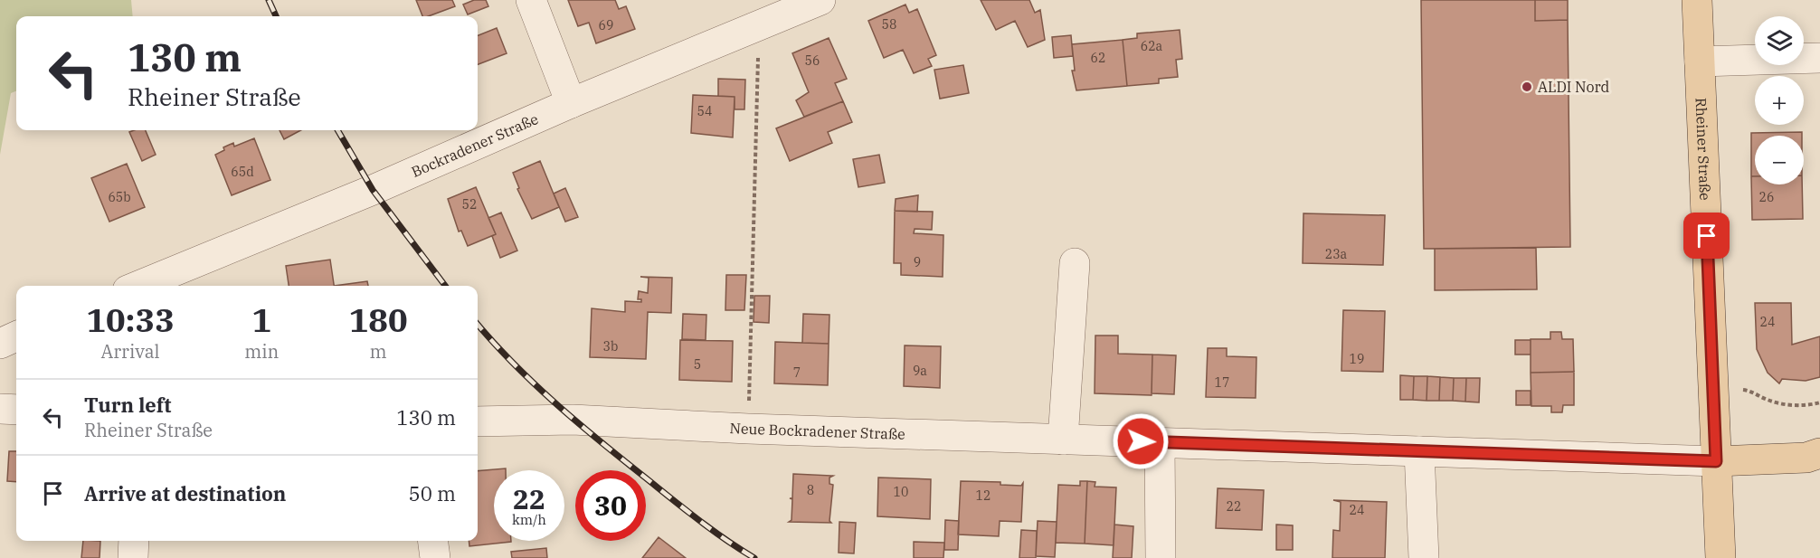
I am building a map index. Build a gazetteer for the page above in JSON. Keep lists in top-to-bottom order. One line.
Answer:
{"streets":{"main road":["Rheiner Straße"],"street":["Bockradener Straße","Neue Bockradener Straße"]},"crossings":[["Rheiner Straße","Neue Bockradener Straße"]],"places":["ALDI Nord"],"house_numbers":["58","69","62a","62","56","54","65d","65b","26","52","23a","9","24","3b","19","5","9a","7","17","8","10","12","22","24"],"page":{"map_buttons":["+","−"],"turn":["130 m","Rheiner Straße"],"eta":["10:33","Arrival","1","min","180","m"],"list":[{"name":"Turn left","note":"Rheiner Straße","value":"130 m"},{"name":"Arrive at destination","value":"50 m"}],"speed":"22 km/h","limit":"30"}}
